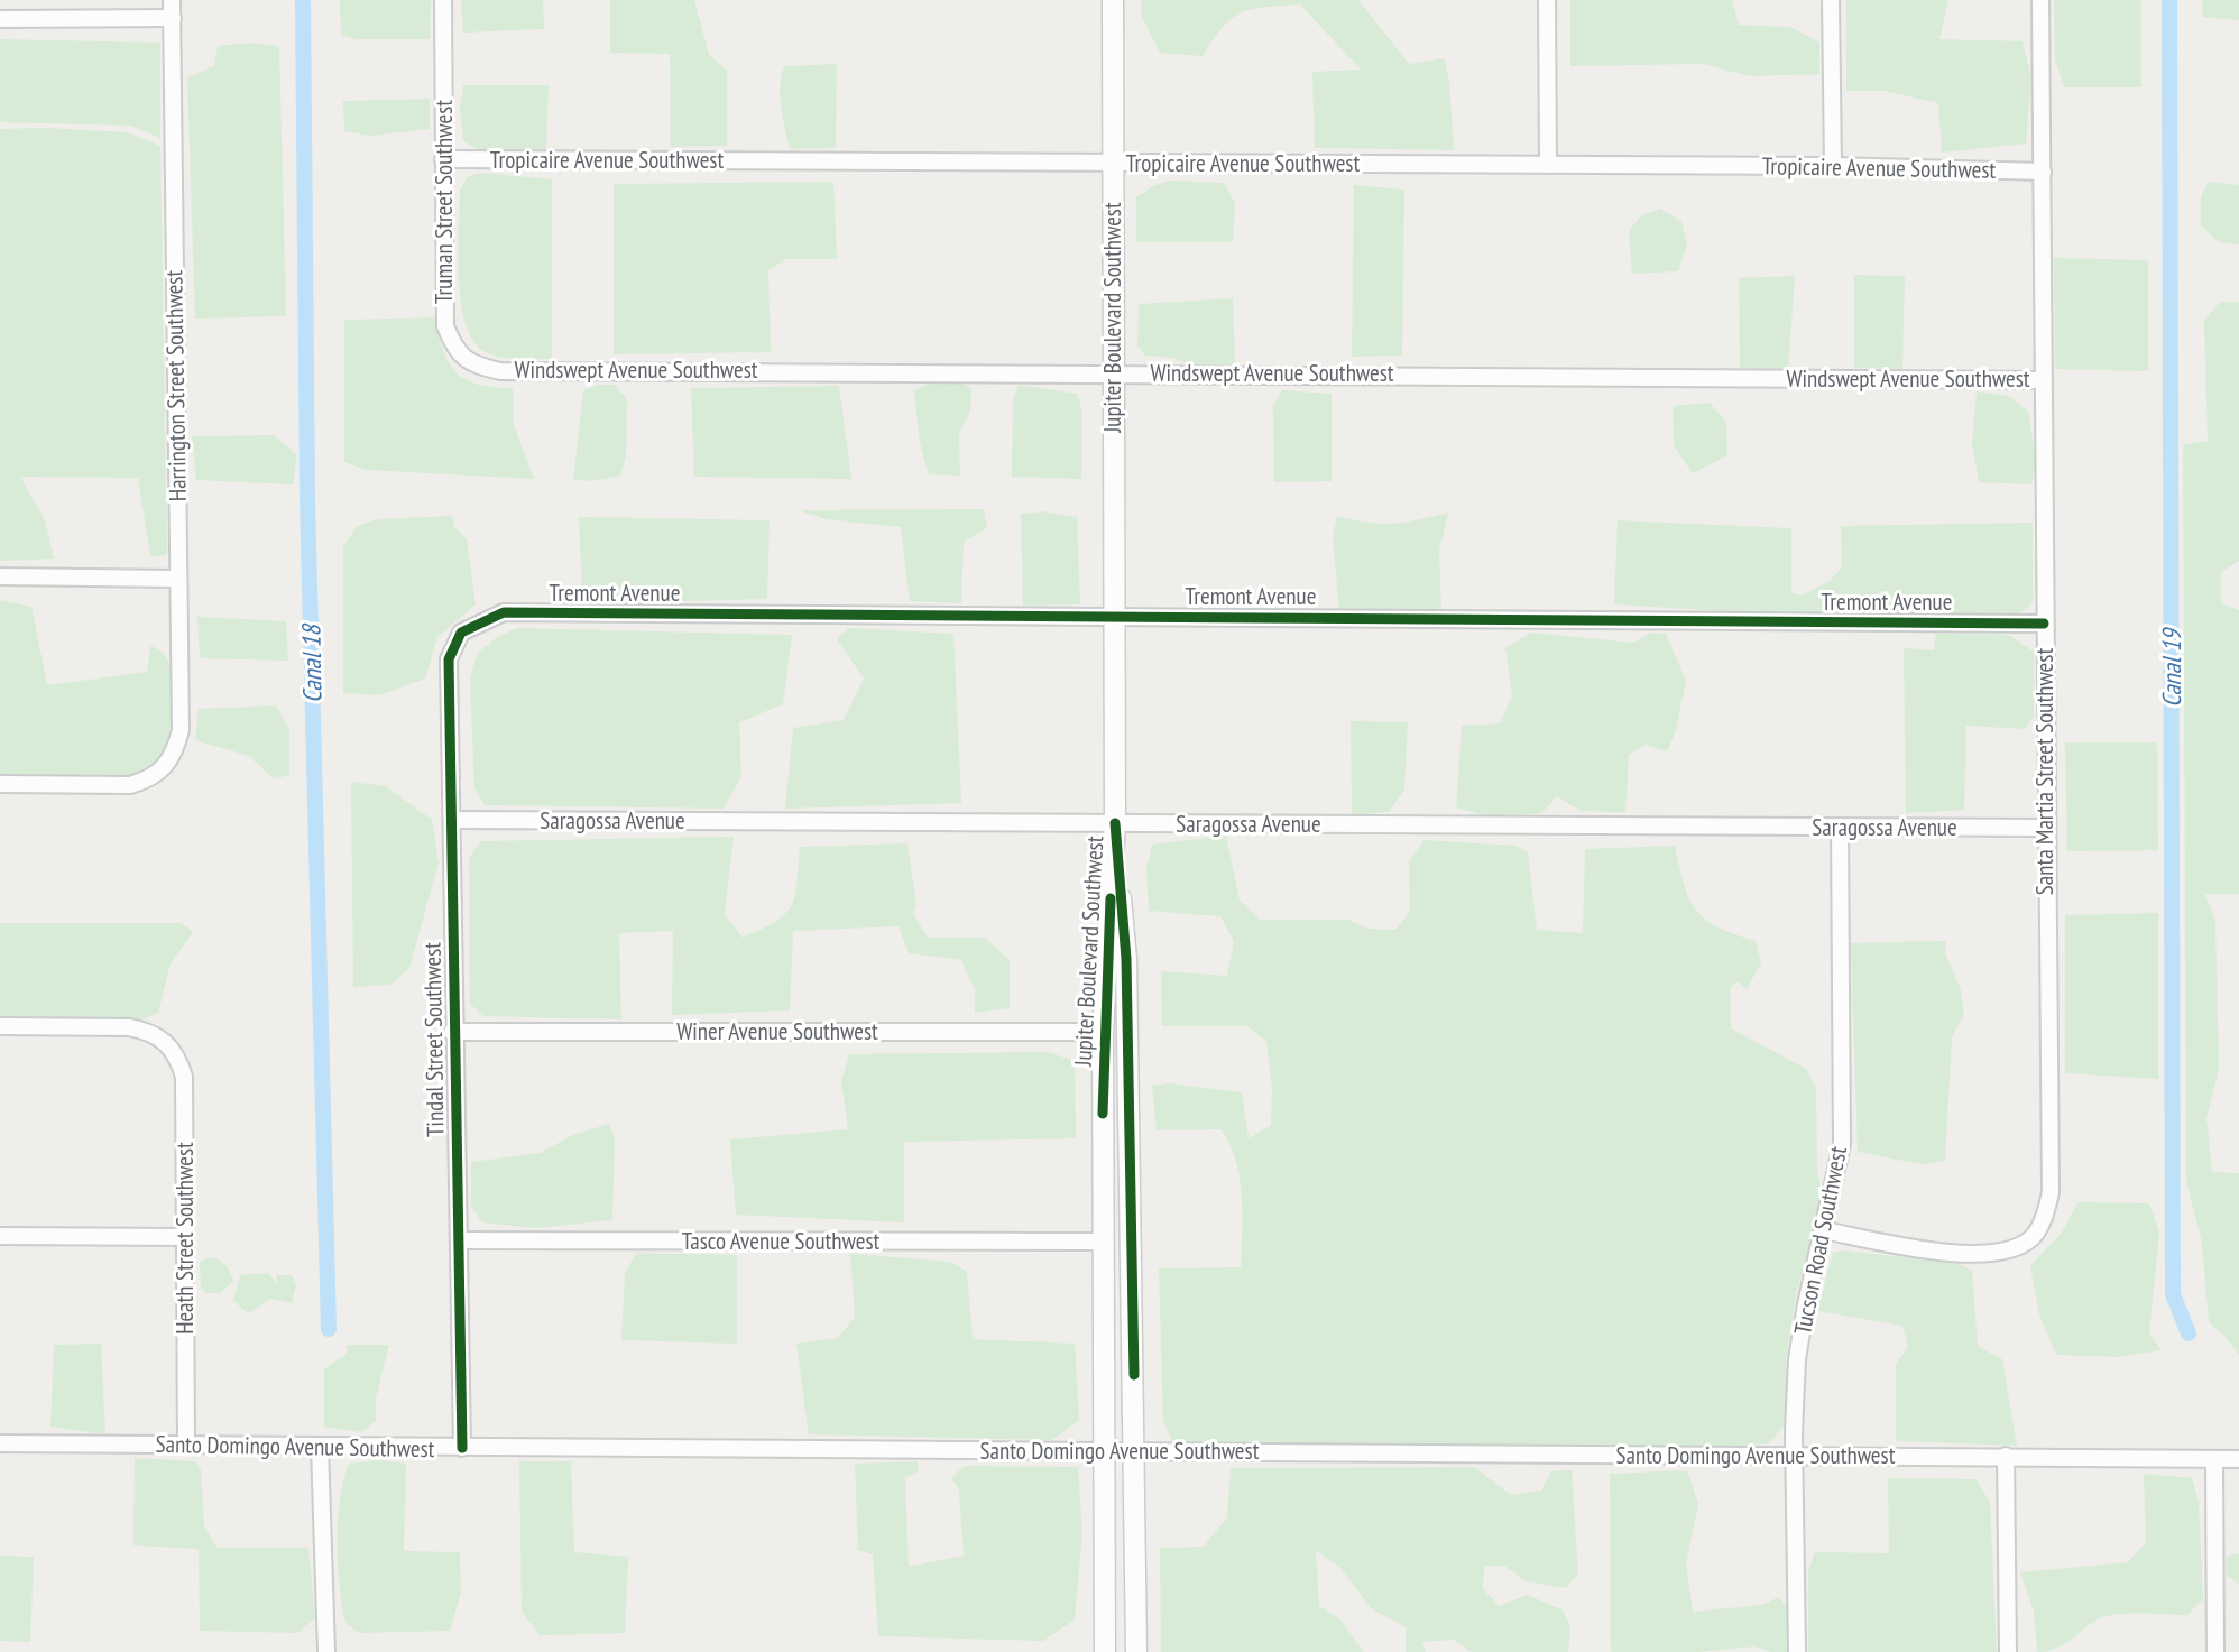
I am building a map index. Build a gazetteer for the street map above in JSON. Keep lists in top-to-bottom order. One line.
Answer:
{"streets":{"street":["Tropicaire Avenue Southwest","Truman Street Southwest","Jupiter Boulevard Southwest","Windswept Avenue Southwest","Harrington Street Southwest","Tremont Avenue","Santa Martia Street Southwest","Saragossa Avenue","Winer Avenue Southwest","Tindal Street Southwest","Heath Street Southwest","Tucson Road Southwest","Tasco Avenue Southwest","Santo Domingo Avenue Southwest"]},"crossings":[["Tropicaire Avenue Southwest","Truman Street Southwest"],["Tropicaire Avenue Southwest","Jupiter Boulevard Southwest"],["Tropicaire Avenue Southwest","Santa Martia Street Southwest"],["Truman Street Southwest","Windswept Avenue Southwest"],["Jupiter Boulevard Southwest","Windswept Avenue Southwest"],["Jupiter Boulevard Southwest","Tremont Avenue"],["Jupiter Boulevard Southwest","Saragossa Avenue"],["Jupiter Boulevard Southwest","Winer Avenue Southwest"],["Jupiter Boulevard Southwest","Tasco Avenue Southwest"],["Jupiter Boulevard Southwest","Santo Domingo Avenue Southwest"],["Windswept Avenue Southwest","Santa Martia Street Southwest"],["Tremont Avenue","Santa Martia Street Southwest"],["Tremont Avenue","Tindal Street Southwest"],["Santa Martia Street Southwest","Saragossa Avenue"],["Santa Martia Street Southwest","Tucson Road Southwest"],["Saragossa Avenue","Tindal Street Southwest"],["Saragossa Avenue","Tucson Road Southwest"],["Winer Avenue Southwest","Tindal Street Southwest"],["Tindal Street Southwest","Tasco Avenue Southwest"],["Tindal Street Southwest","Santo Domingo Avenue Southwest"],["Heath Street Southwest","Santo Domingo Avenue Southwest"],["Tucson Road Southwest","Santo Domingo Avenue Southwest"]],"water":["Canal 18","Canal 19"]}
